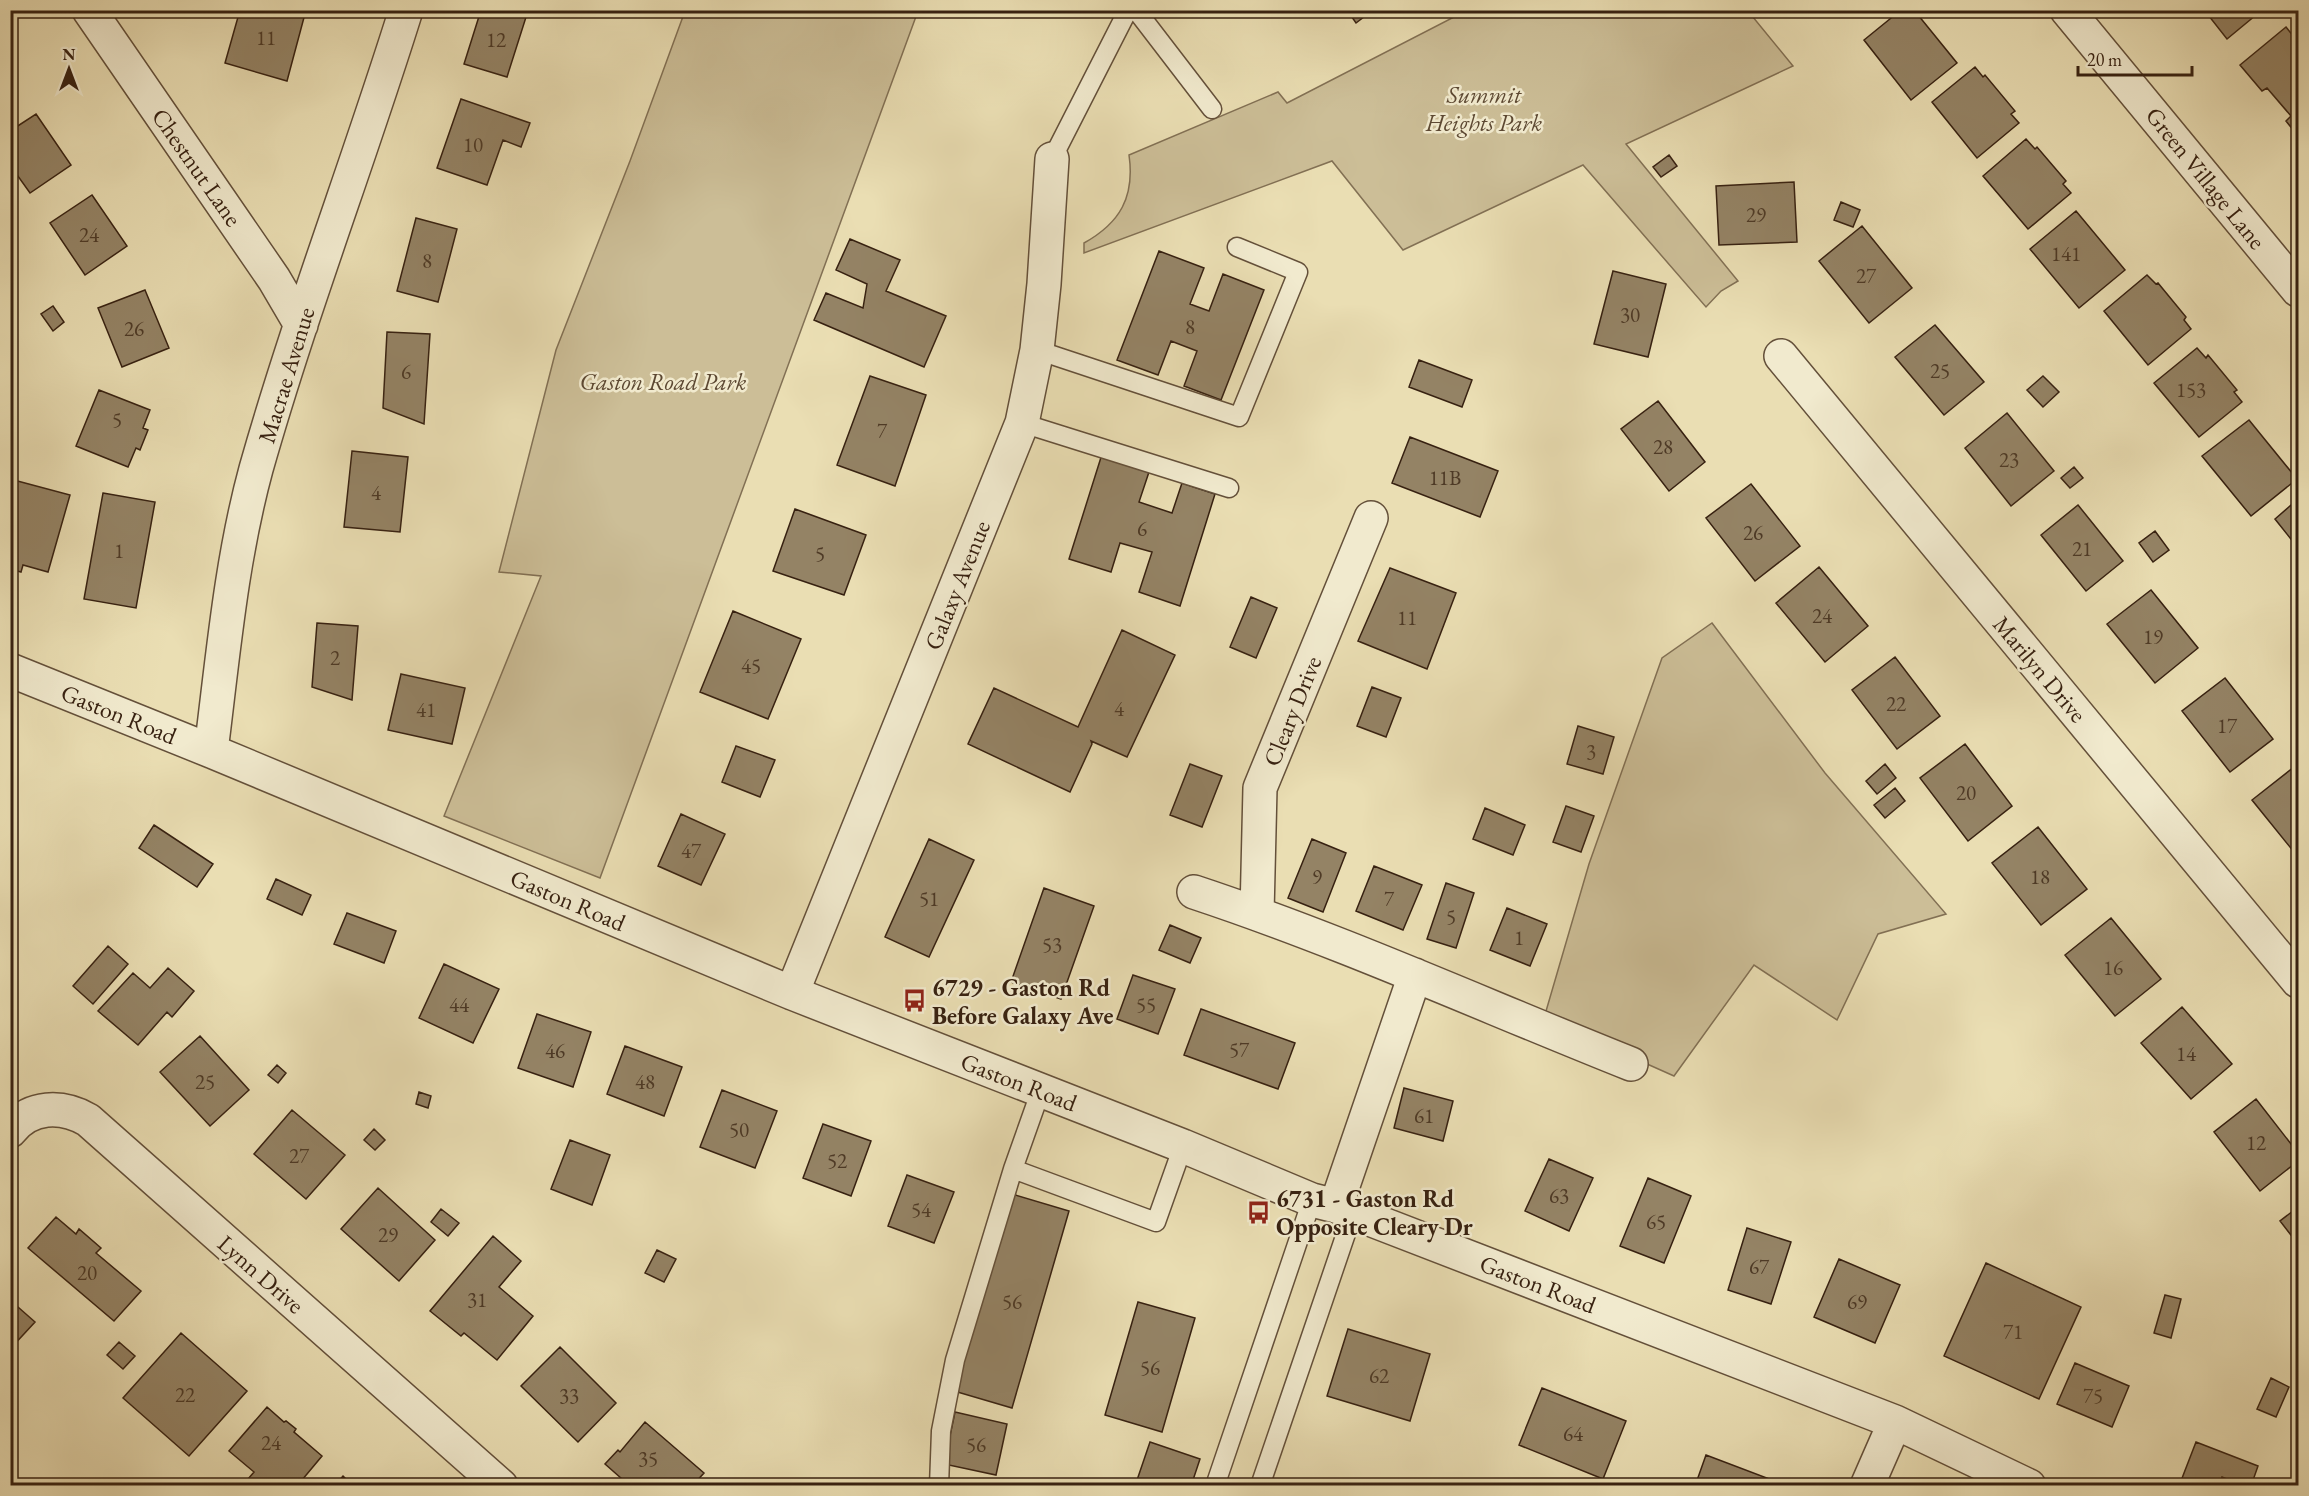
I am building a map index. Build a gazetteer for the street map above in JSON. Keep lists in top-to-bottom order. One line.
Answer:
{"streets":{"street":["Chestnut Lane","Green Village Lane","Macrae Avenue","Galaxy Avenue","Marilyn Drive","Cleary Drive","Gaston Road","Lynn Drive"]},"crossings":[["Chestnut Lane","Macrae Avenue"],["Macrae Avenue","Gaston Road"],["Galaxy Avenue","Gaston Road"]],"parks":["Summit Heights Park","Gaston Road Park"],"places":{"bus stop":["6729 - Gaston Rd Before Galaxy Ave","6731 - Gaston Rd Opposite Cleary Dr"]},"house_numbers":["11","12","10","29","24","141","8","27","30","8","26","25","6","153","5","7","28","23","11B","4","6","26","21","1","5","24","11","19","2","45","22","4","41","17","3","20","47","9","18","51","7","5","1","53","16","44","55","57","46","14","25","48","61","50","12","27","52","63","54","65","29","67","20","31","56","69","71","56","62","22","33","75","64","24","56","35"],"scale_bar":"20 m","north":"top"}
